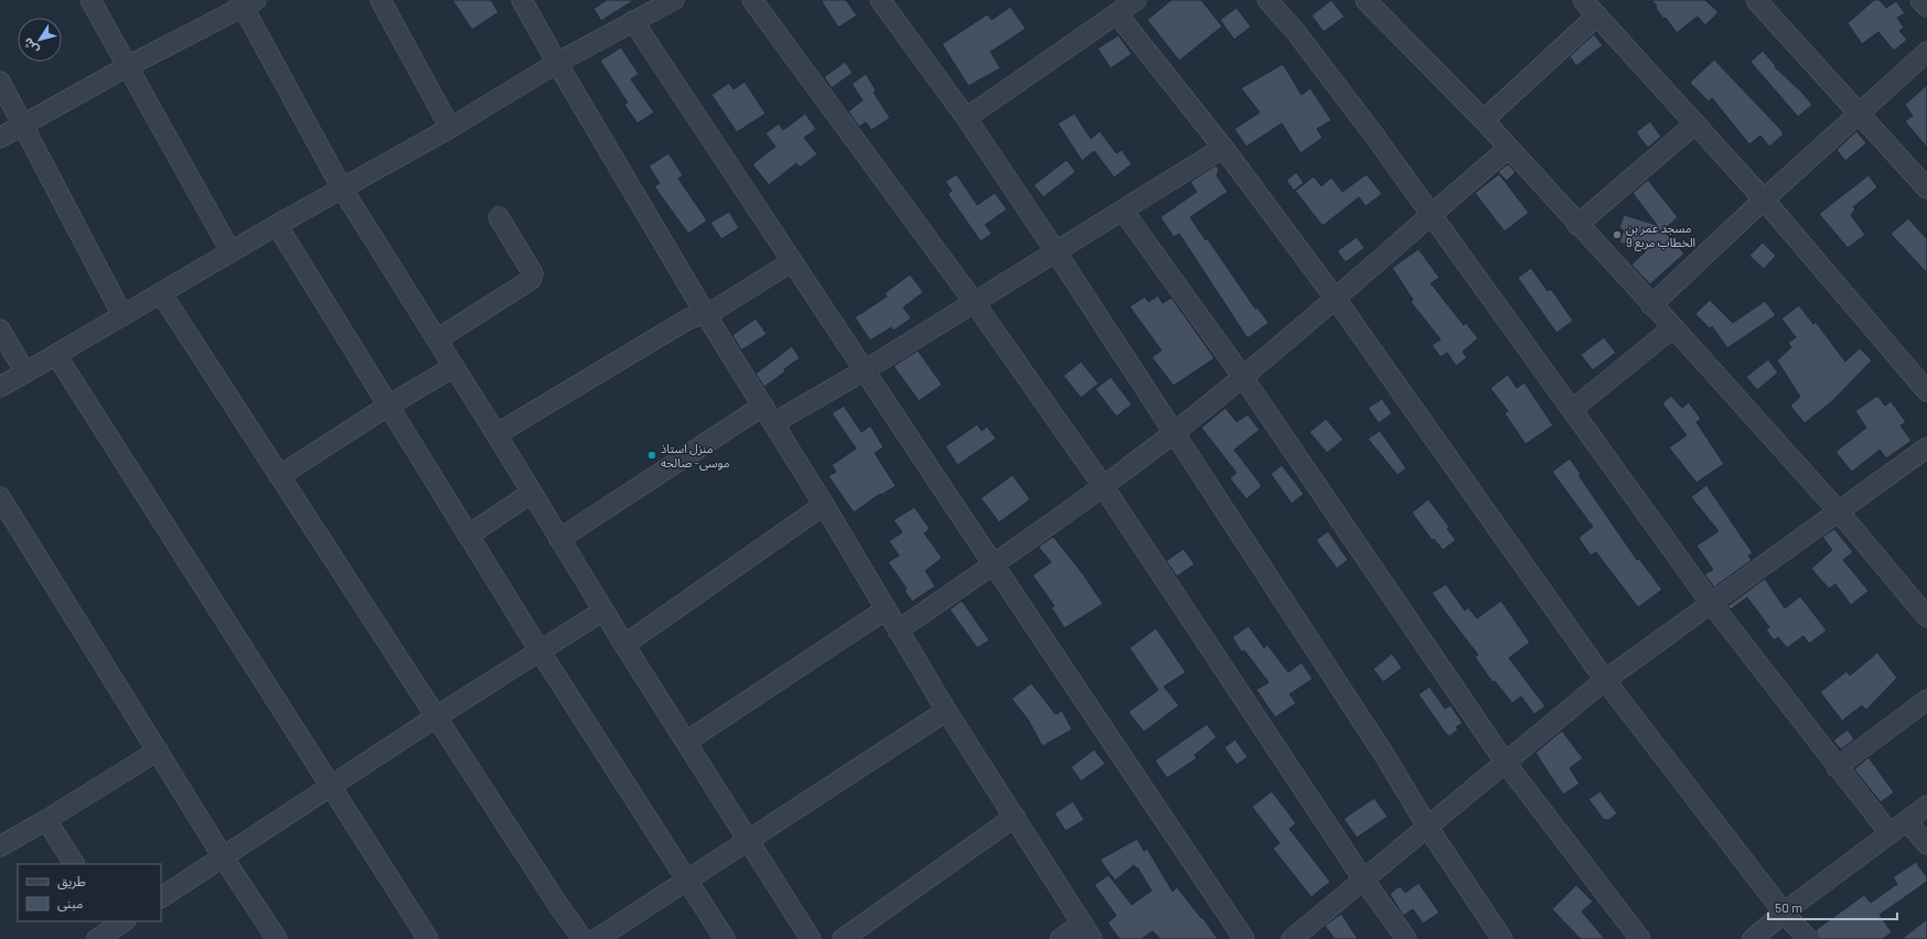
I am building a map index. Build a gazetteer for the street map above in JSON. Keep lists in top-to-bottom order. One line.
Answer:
{"places":["مسجد عمر بن الخطاب مربع 9","منزل استاذ موسى- صالحه"],"legend":["طريق","مبنى"],"scale_bar":"50 m","north":"bottom left"}
